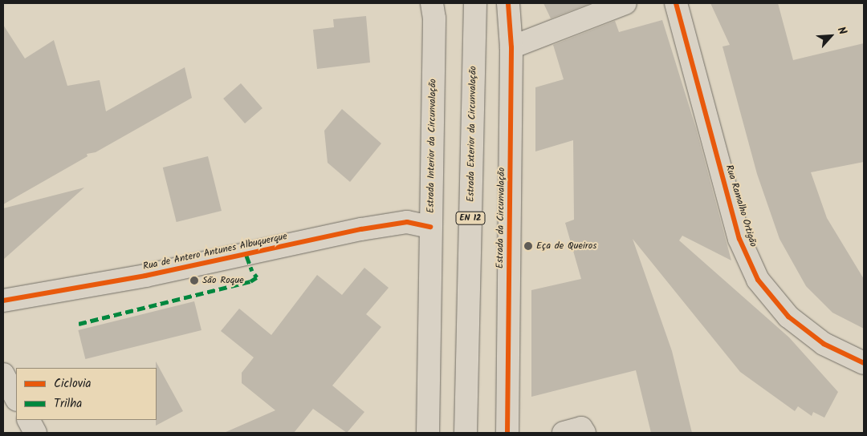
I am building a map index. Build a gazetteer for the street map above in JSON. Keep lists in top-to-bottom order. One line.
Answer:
{"streets":{"street":["Estrada Exterior da Circunvalação","Estrada Interior da Circunvalação","Rua Ramalho Ortigão","EN 12","Estrada da Circunvalação","Rua de Antero Antunes Albuquerque"]},"crossings":[["Estrada Interior da Circunvalação","Rua de Antero Antunes Albuquerque"]],"places":["Eça de Queiros","São Roque"],"legend":["Ciclovia","Trilha"],"north":"top right"}
